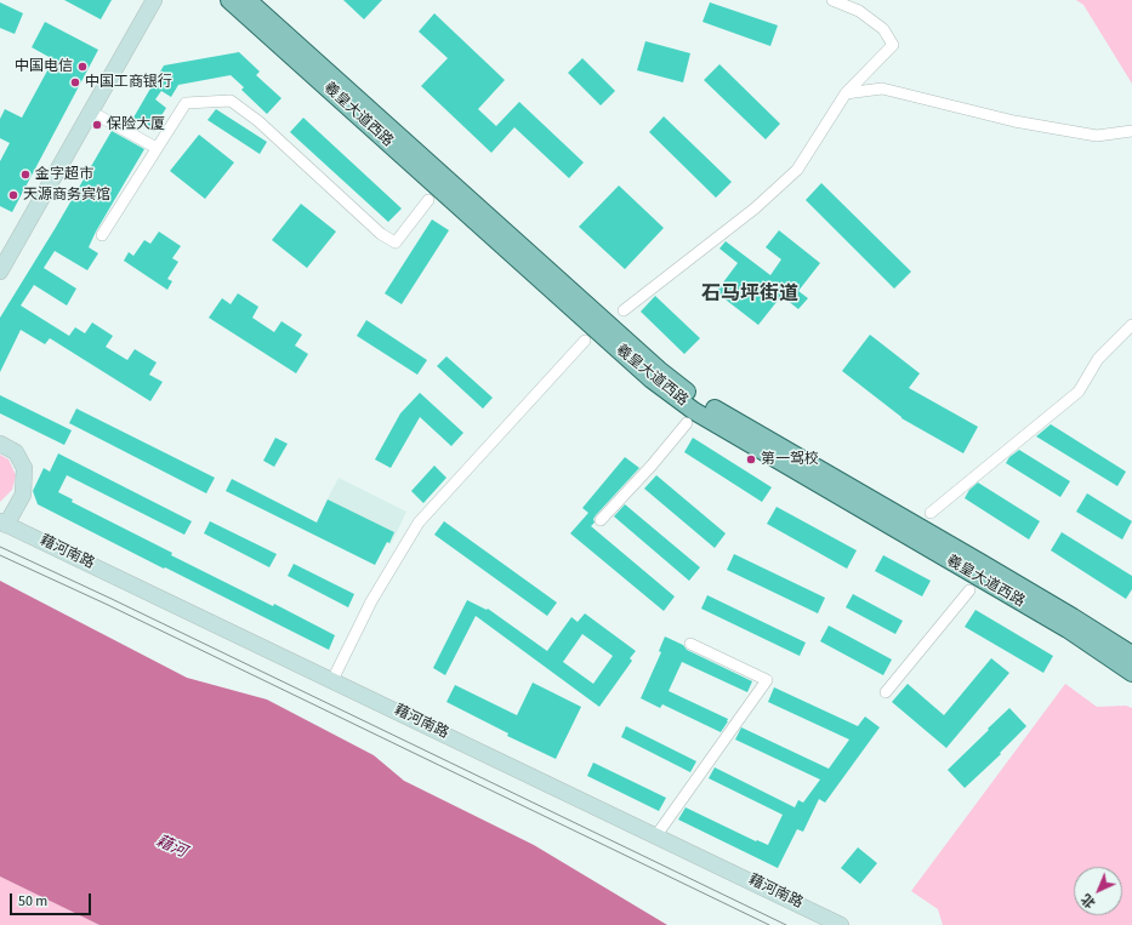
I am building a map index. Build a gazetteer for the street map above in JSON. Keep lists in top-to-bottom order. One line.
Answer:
{"streets":{"main road":["羲皇大道西路","藉河南路"]},"districts":["石马坪街道"],"water":["藉河"],"places":["中国电信","中国工商银行","保险大厦","金字超市","天源商务宾馆","第一驾校"],"scale_bar":"50 m","north":"bottom left"}
